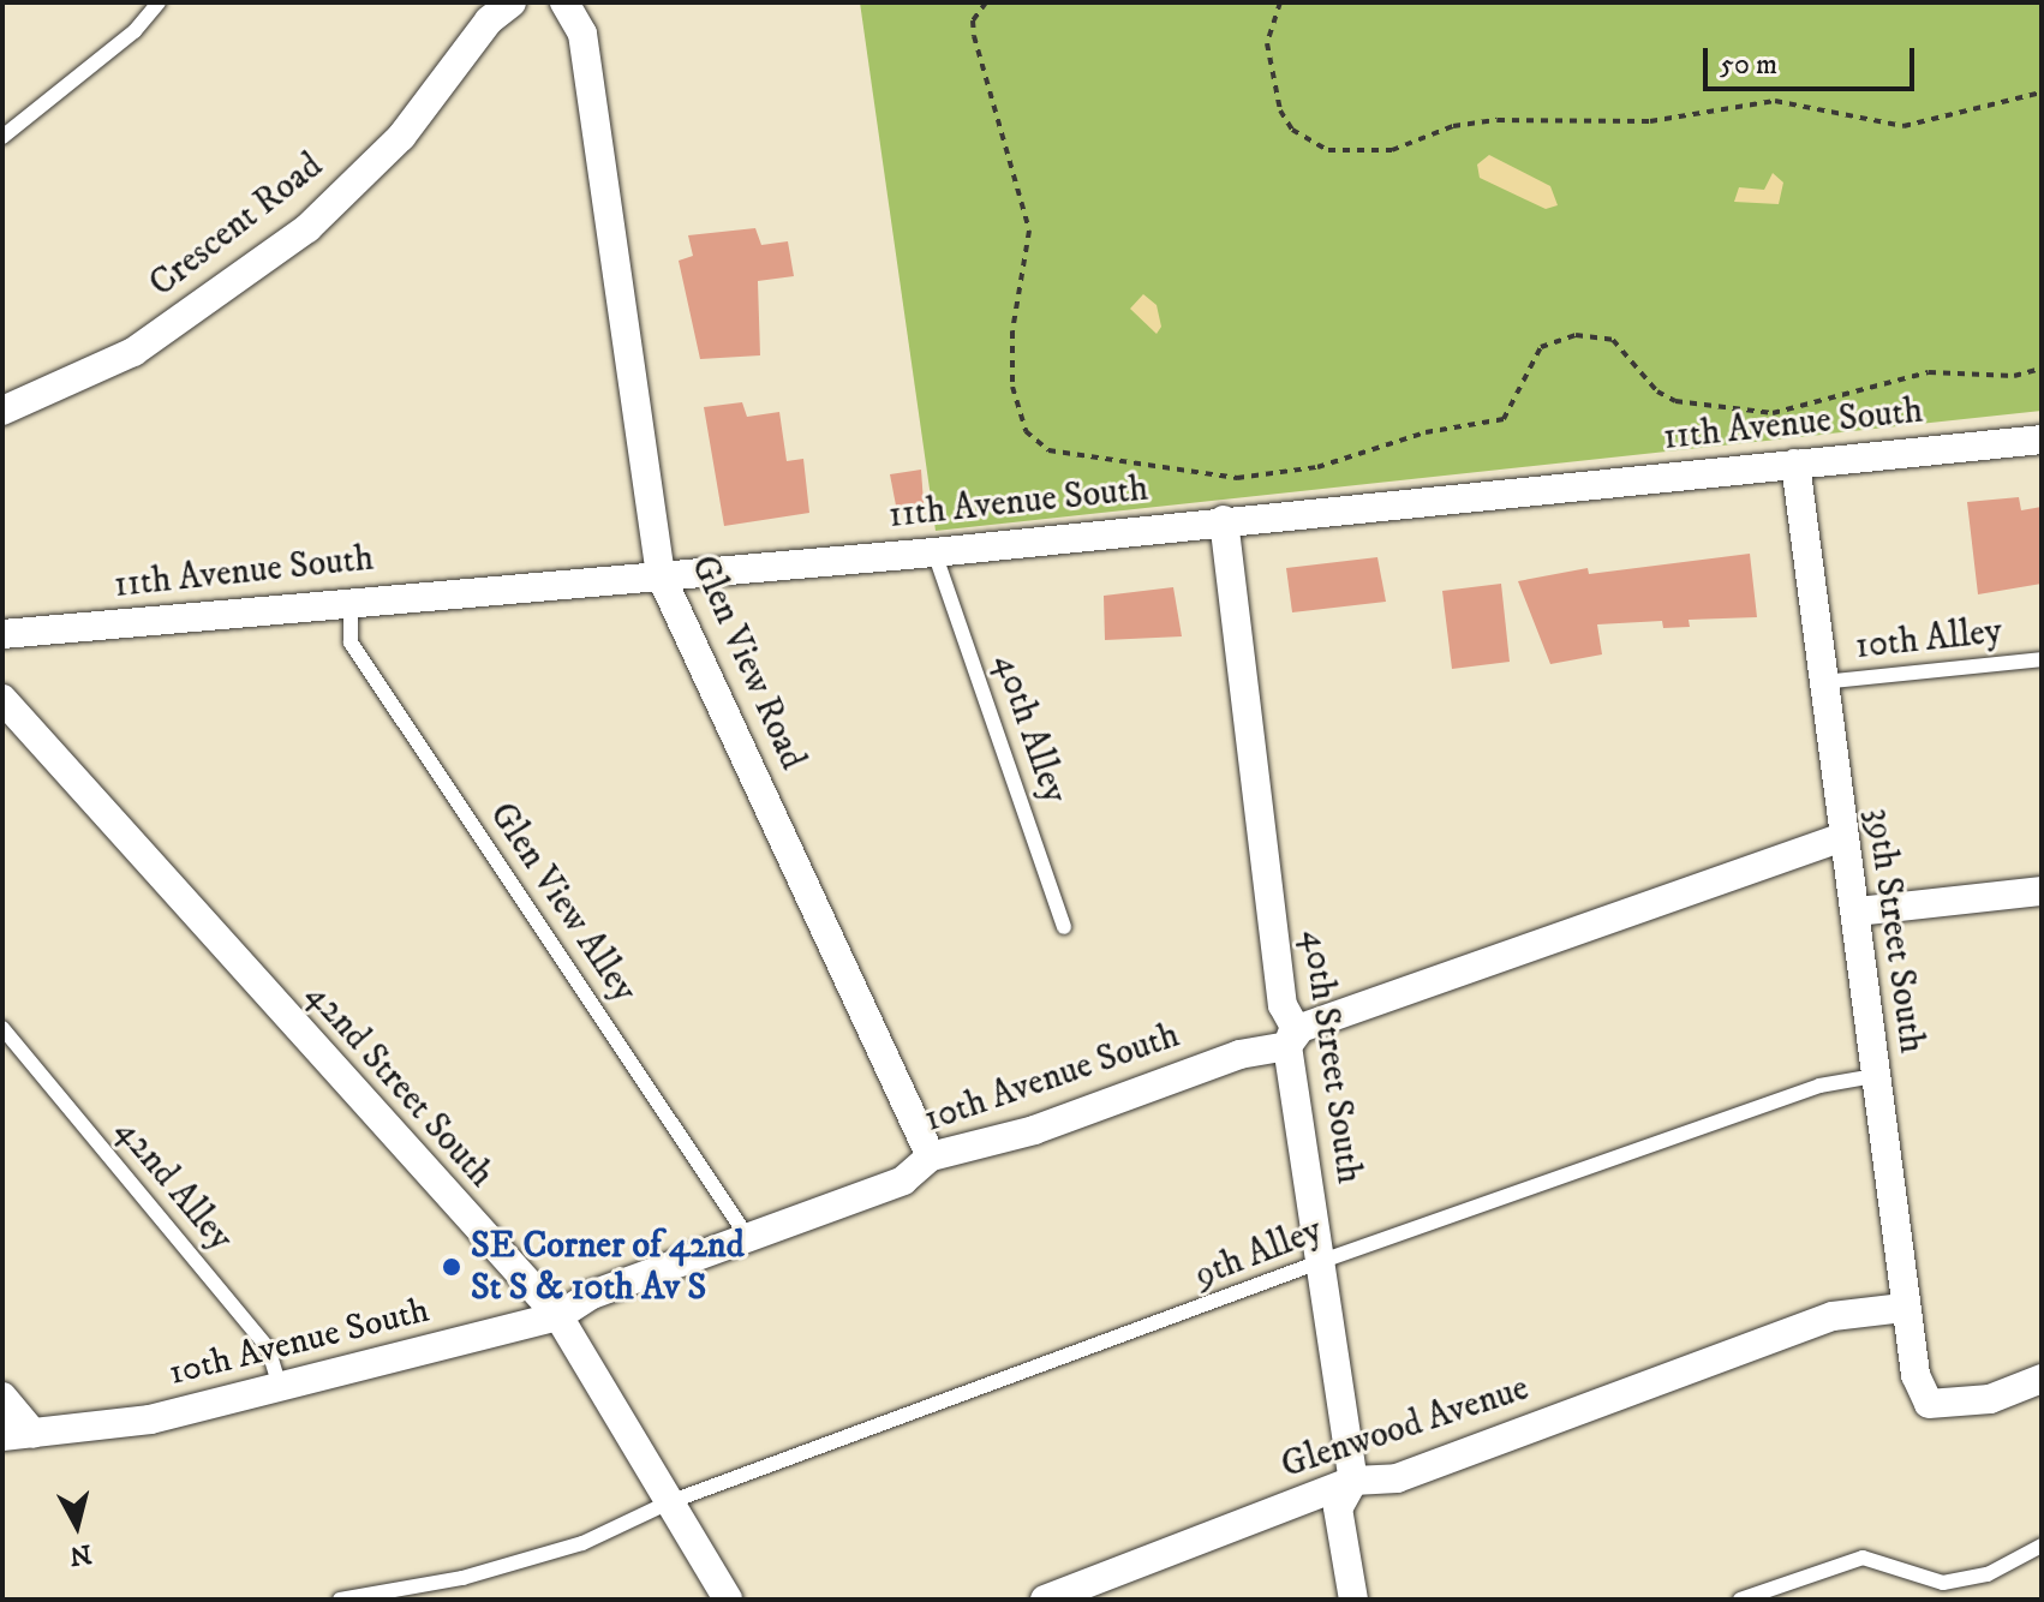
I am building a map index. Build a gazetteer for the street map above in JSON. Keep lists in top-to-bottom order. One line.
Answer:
{"streets":{"street":["Crescent Road","11th Avenue South","Glen View Road","39th Street South","40th Street South","10th Avenue South","42nd Street South","Glenwood Avenue"],"lane":["10th Alley","40th Alley","Glen View Alley","42nd Alley","9th Alley"]},"crossings":[["11th Avenue South","Glen View Road"],["11th Avenue South","40th Alley"],["11th Avenue South","Glen View Alley"],["11th Avenue South","39th Street South"],["11th Avenue South","40th Street South"],["10th Alley","39th Street South"],["Glen View Road","10th Avenue South"],["Glen View Alley","10th Avenue South"],["39th Street South","10th Avenue South"],["39th Street South","9th Alley"],["39th Street South","Glenwood Avenue"],["40th Street South","10th Avenue South"],["40th Street South","9th Alley"],["40th Street South","Glenwood Avenue"],["10th Avenue South","42nd Street South"],["10th Avenue South","42nd Alley"],["42nd Street South","9th Alley"]],"places":["SE Corner of 42nd St S & 10th Av S"],"scale_bar":"50 m","north":"bottom"}
